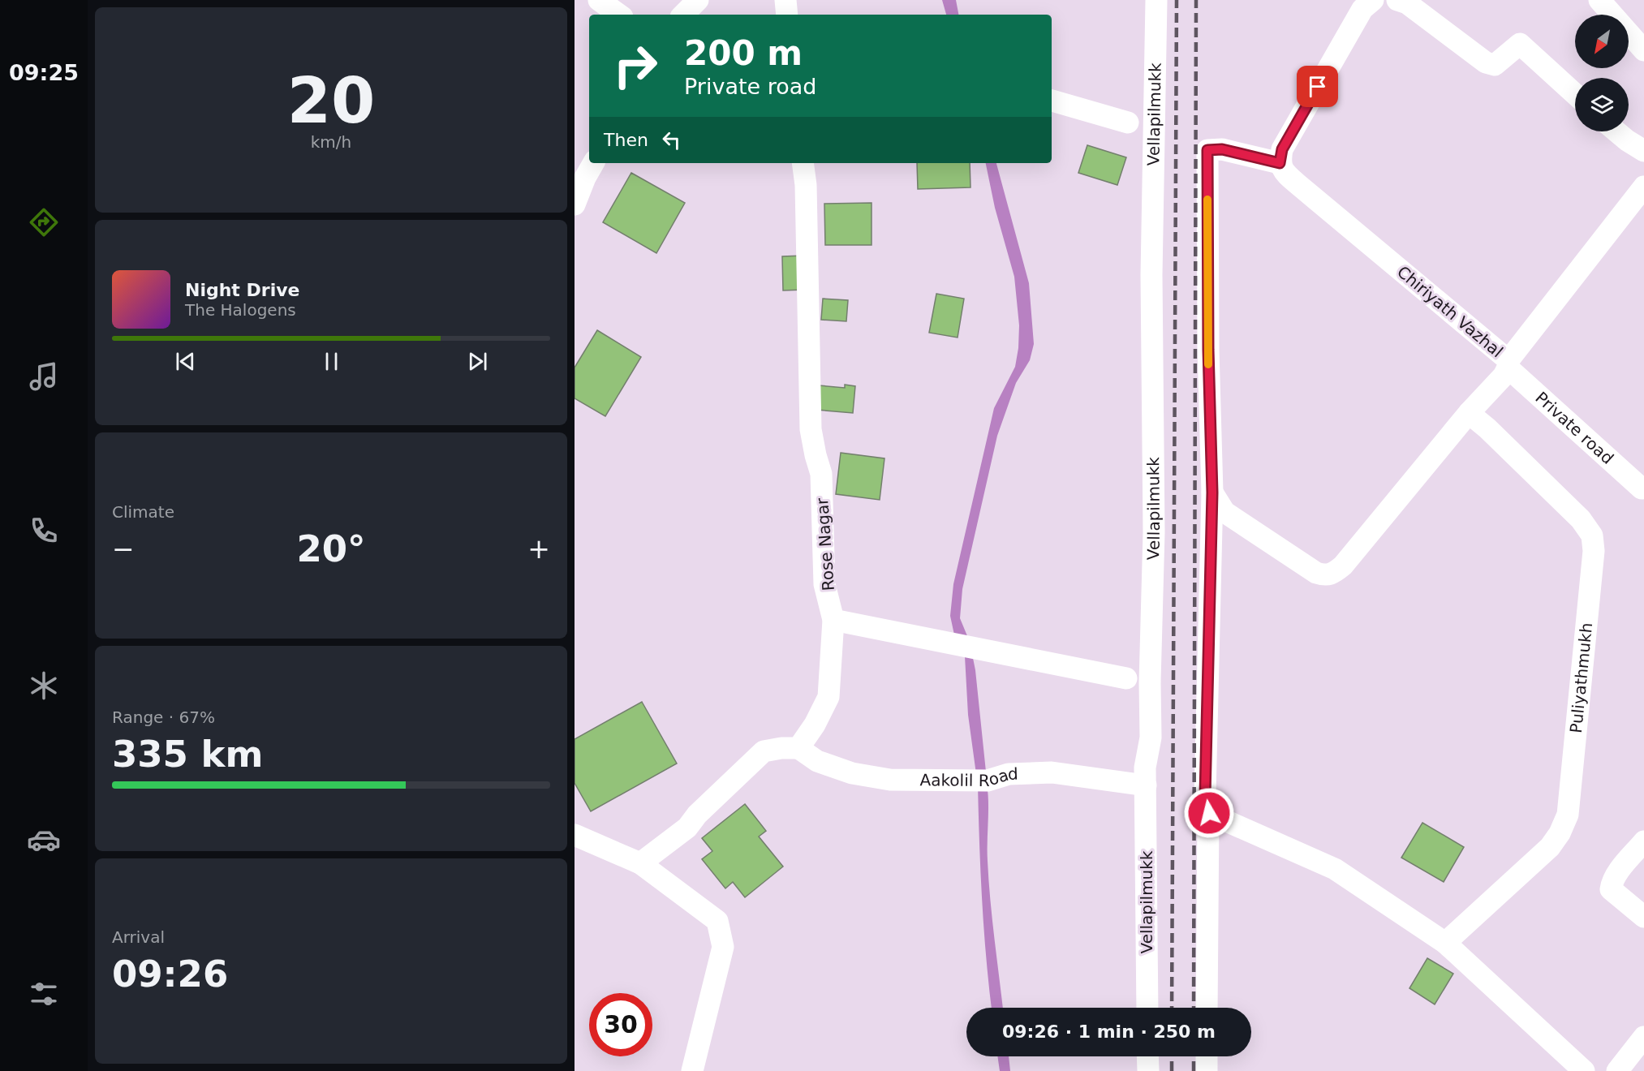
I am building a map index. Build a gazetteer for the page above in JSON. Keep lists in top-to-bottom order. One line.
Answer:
{"streets":{"street":["Vellapilmukk","Chiriyath Vazhal","Private road","Rose Nagar","Puliyathmukh","Aakolil Road"]},"crossings":[["Vellapilmukk","Aakolil Road"],["Chiriyath Vazhal","Private road"],["Chiriyath Vazhal","Puliyathmukh"],["Rose Nagar","Aakolil Road"]],"north":"bottom left","page":{"tabs":"09:25","tile":[["20","km/h"],"Climate",["Range · 67%","335 km"],["Arrival","09:26"]],"turn":["200 m","Private road"],"then":"Then","song":["Night Drive","The Halogens"],"heat":["−","20°","+"],"limit":"30","trip":"09:26 · 1 min · 250 m"}}
